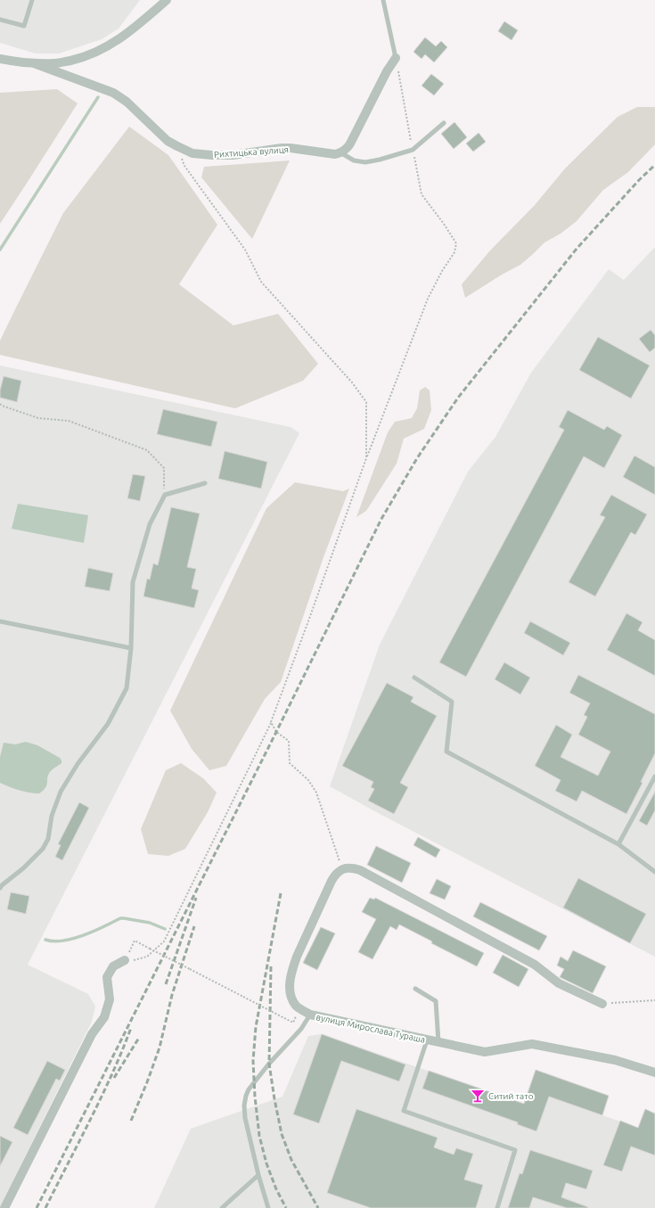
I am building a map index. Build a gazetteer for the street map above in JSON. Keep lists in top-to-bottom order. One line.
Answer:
{"streets":{"street":["Рихтицька вулиця","вулиця Мирослава Тураша"]},"places":{"bar":["Ситий тато"]}}
